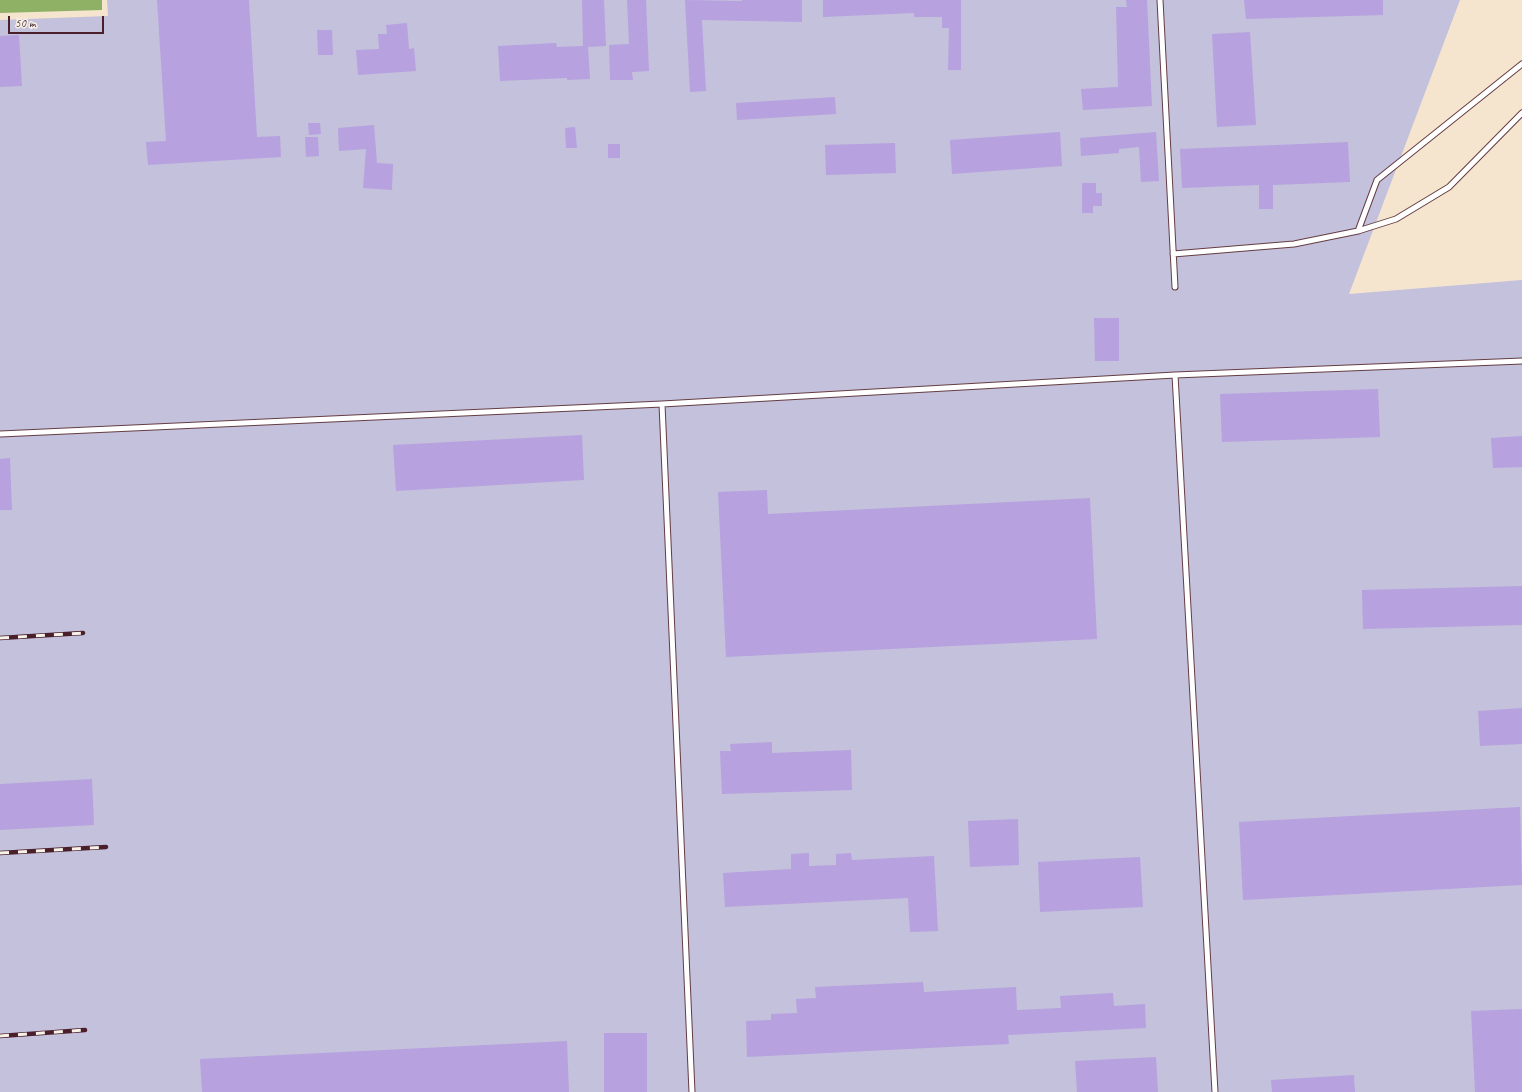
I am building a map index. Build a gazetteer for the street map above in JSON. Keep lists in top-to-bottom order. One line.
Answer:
{"scale_bar":"50 m"}
